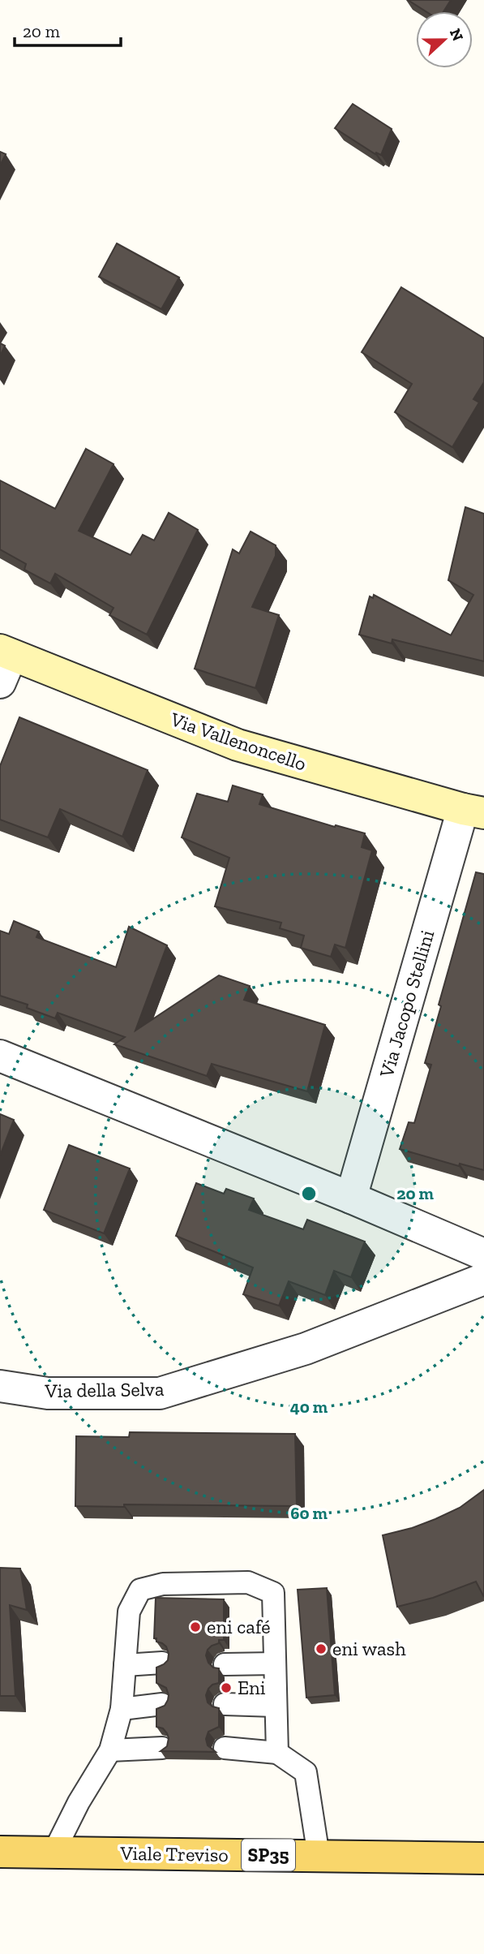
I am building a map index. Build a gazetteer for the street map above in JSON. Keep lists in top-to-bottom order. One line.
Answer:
{"streets":{"main road":["Viale Treviso","SP35"],"street":["Via Vallenoncello","Via Jacopo Stellini","Via della Selva"]},"crossings":[["Via Vallenoncello","Via Jacopo Stellini"]],"places":["eni café","eni wash","Eni"],"scale_bar":"20 m","north":"right","rings":["20 m","40 m","60 m"]}
